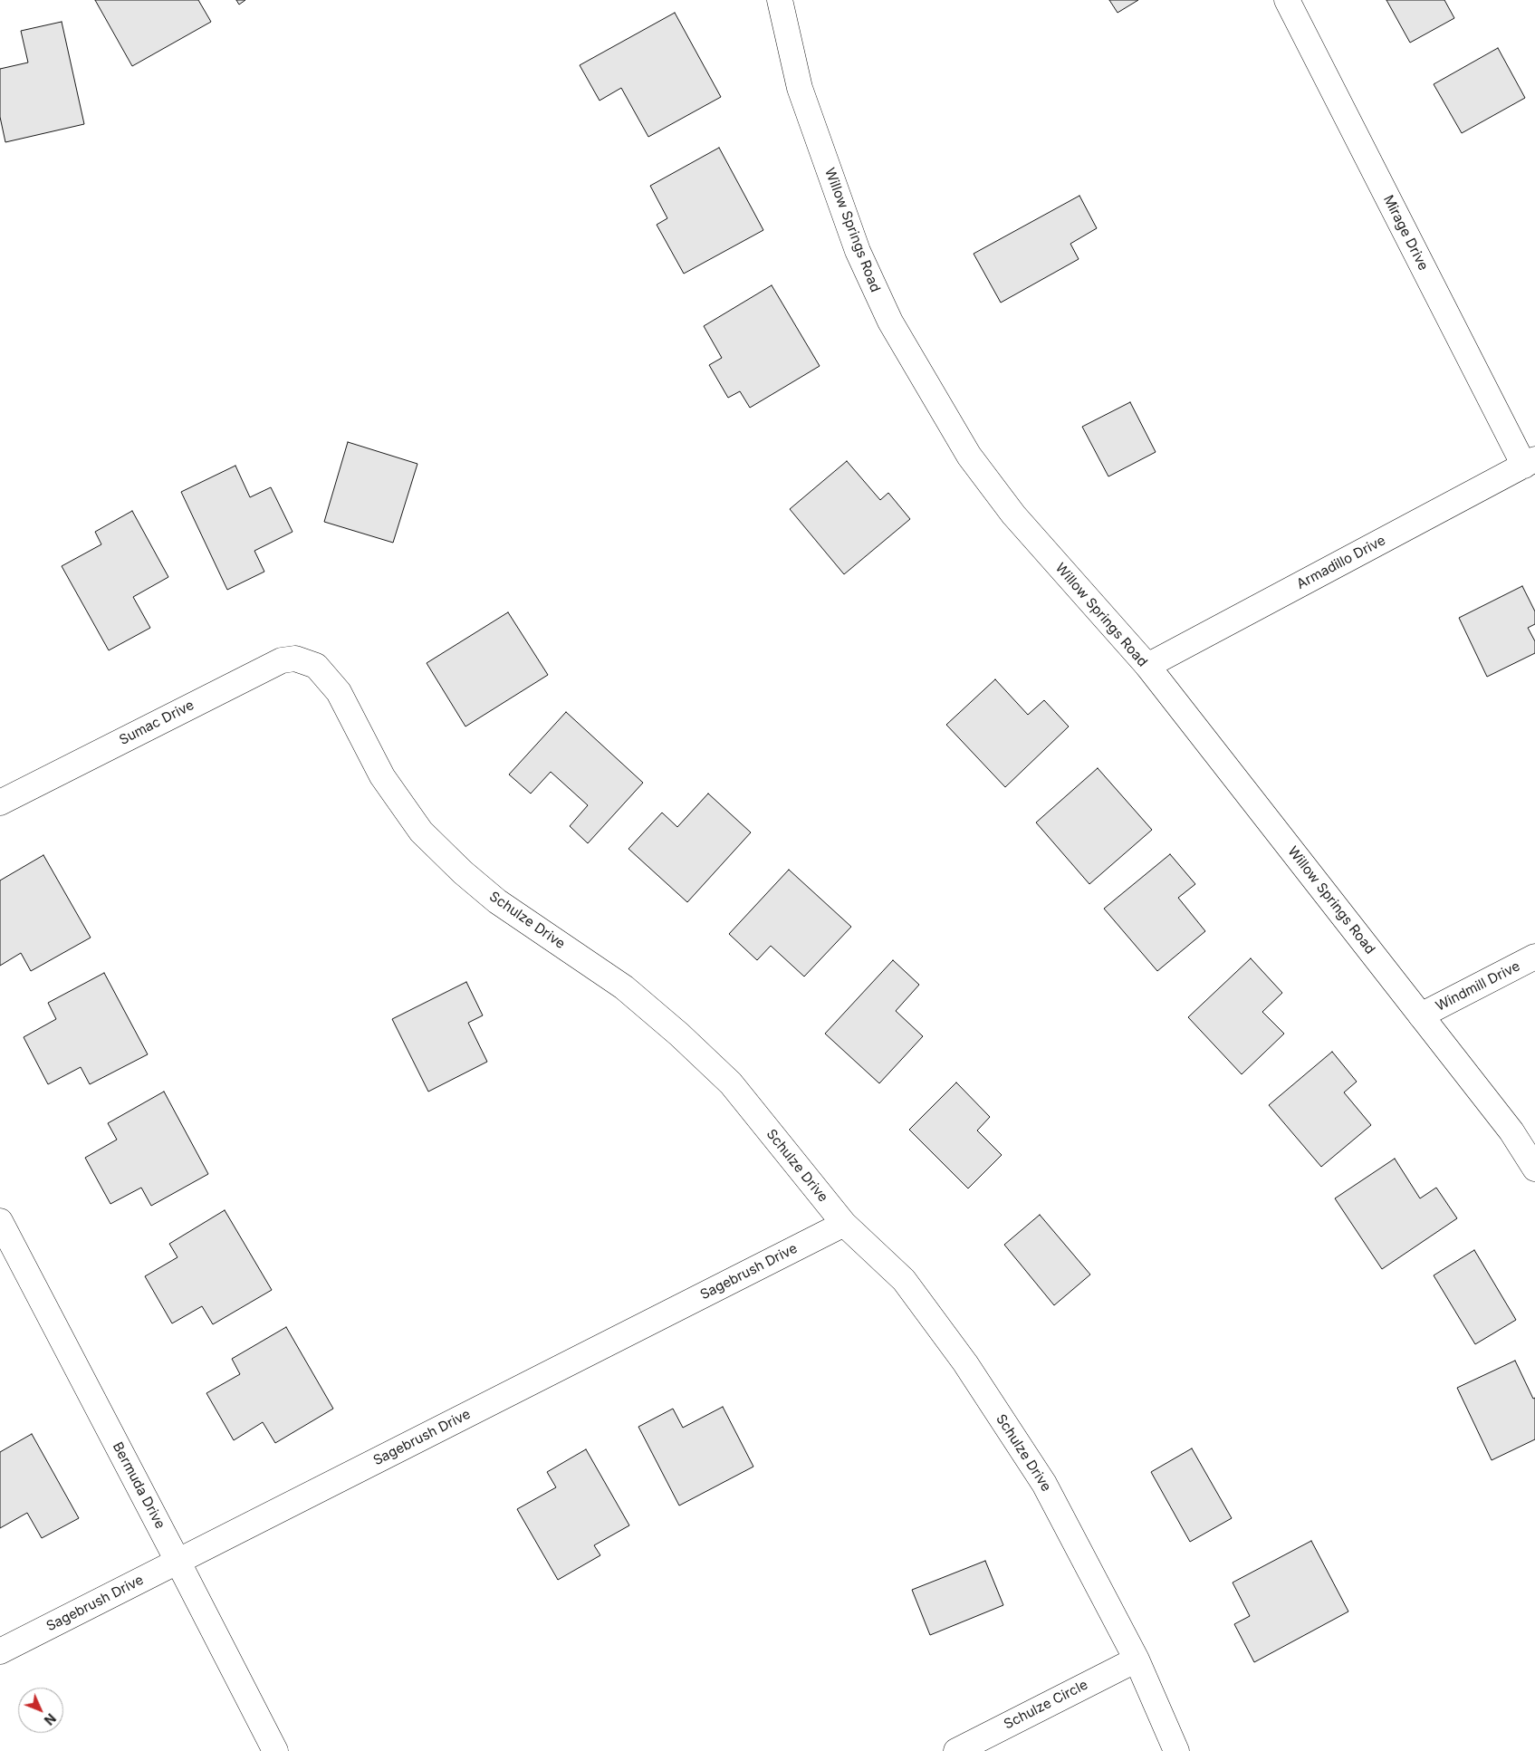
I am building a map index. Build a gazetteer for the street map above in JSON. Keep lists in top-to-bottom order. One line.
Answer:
{"streets":{"street":["Willow Springs Road","Mirage Drive","Armadillo Drive","Sumac Drive","Schulze Drive","Windmill Drive","Sagebrush Drive","Bermuda Drive","Schulze Circle"]},"crossings":[["Willow Springs Road","Armadillo Drive"],["Willow Springs Road","Windmill Drive"],["Mirage Drive","Armadillo Drive"],["Sumac Drive","Schulze Drive"],["Schulze Drive","Sagebrush Drive"],["Schulze Drive","Schulze Circle"],["Sagebrush Drive","Bermuda Drive"]],"north":"bottom right"}
